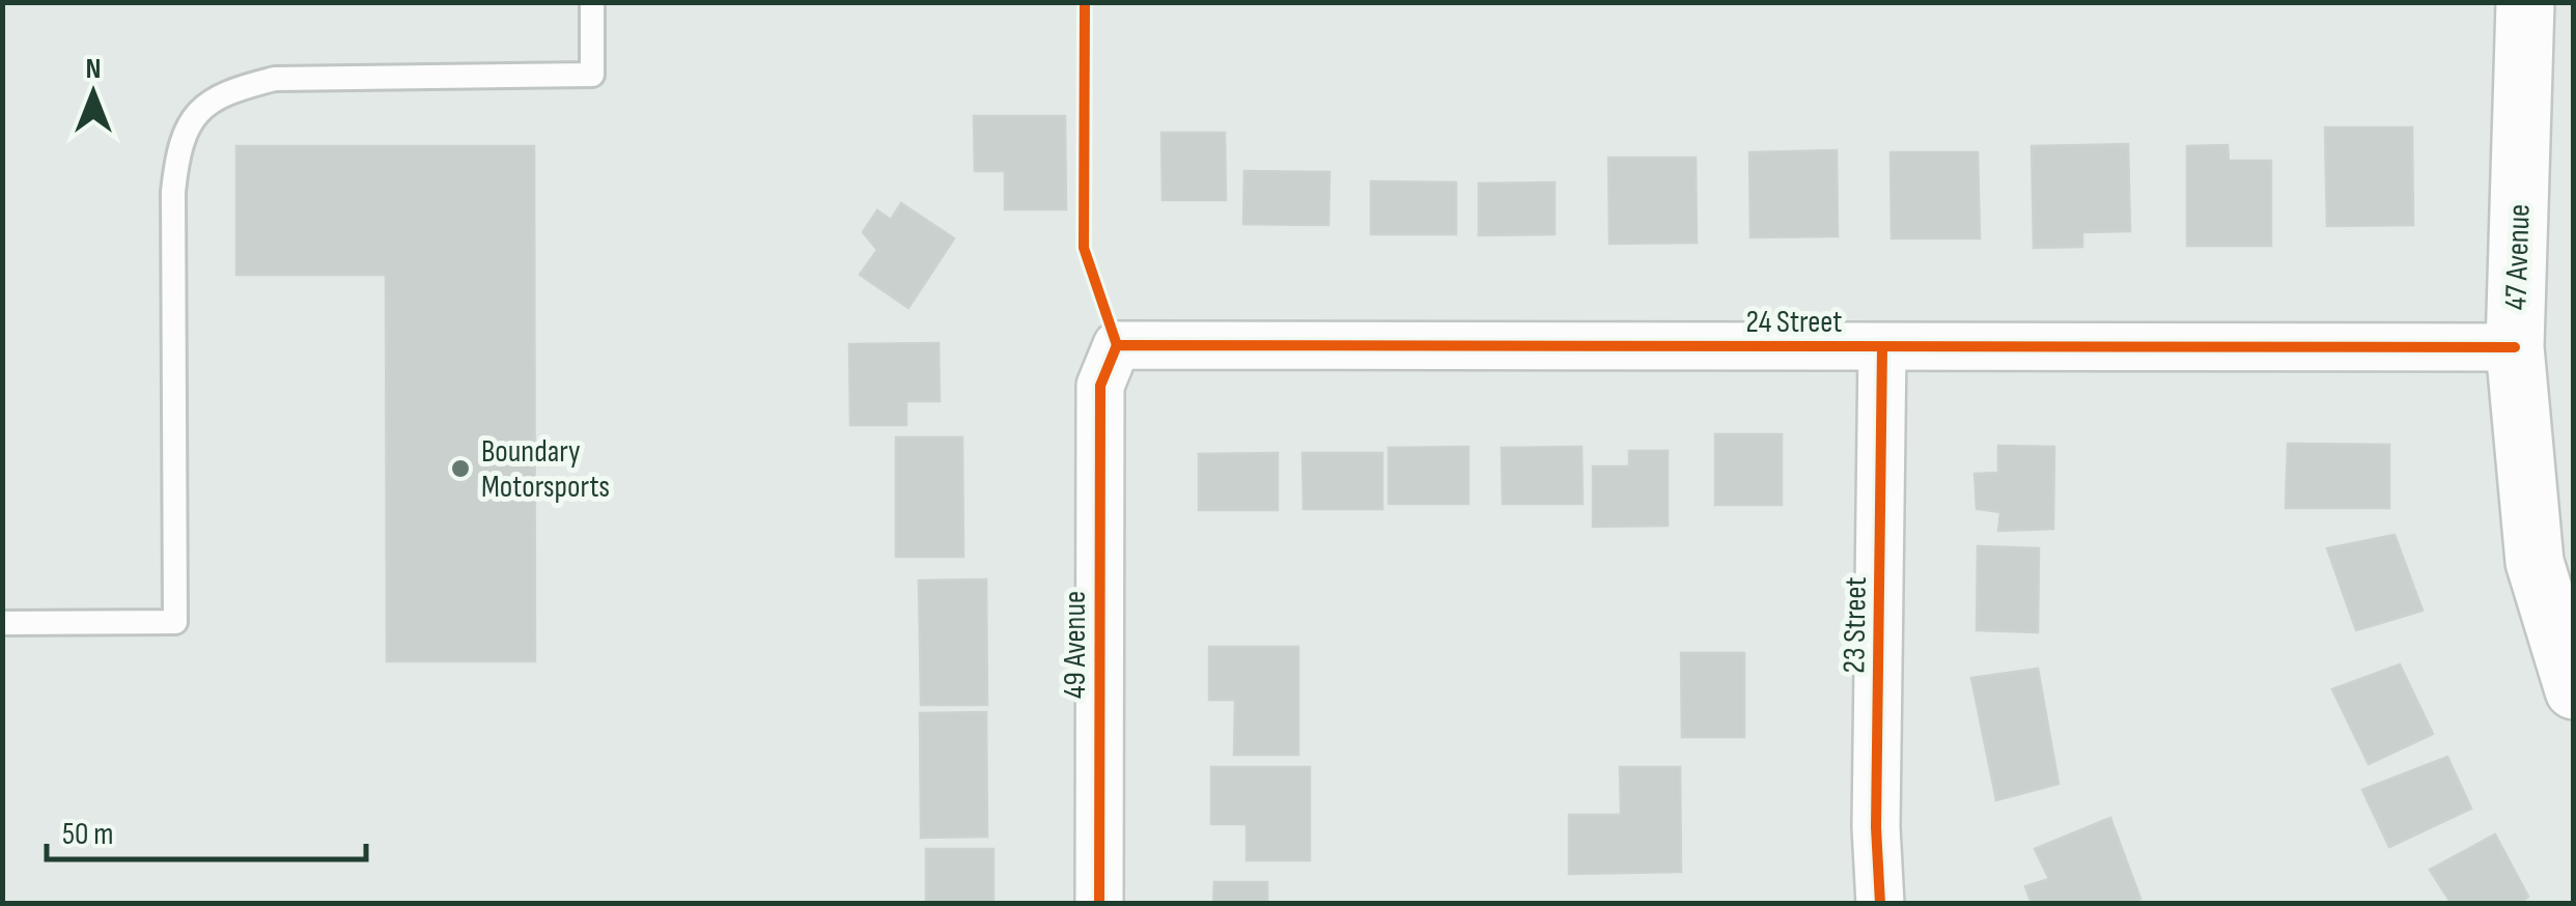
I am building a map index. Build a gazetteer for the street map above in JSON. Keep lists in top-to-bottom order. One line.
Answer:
{"streets":{"street":["47 Avenue","24 Street","23 Street","49 Avenue"]},"crossings":[["47 Avenue","24 Street"],["24 Street","23 Street"],["24 Street","49 Avenue"]],"places":["Boundary Motorsports"],"scale_bar":"50 m","north":"top"}
